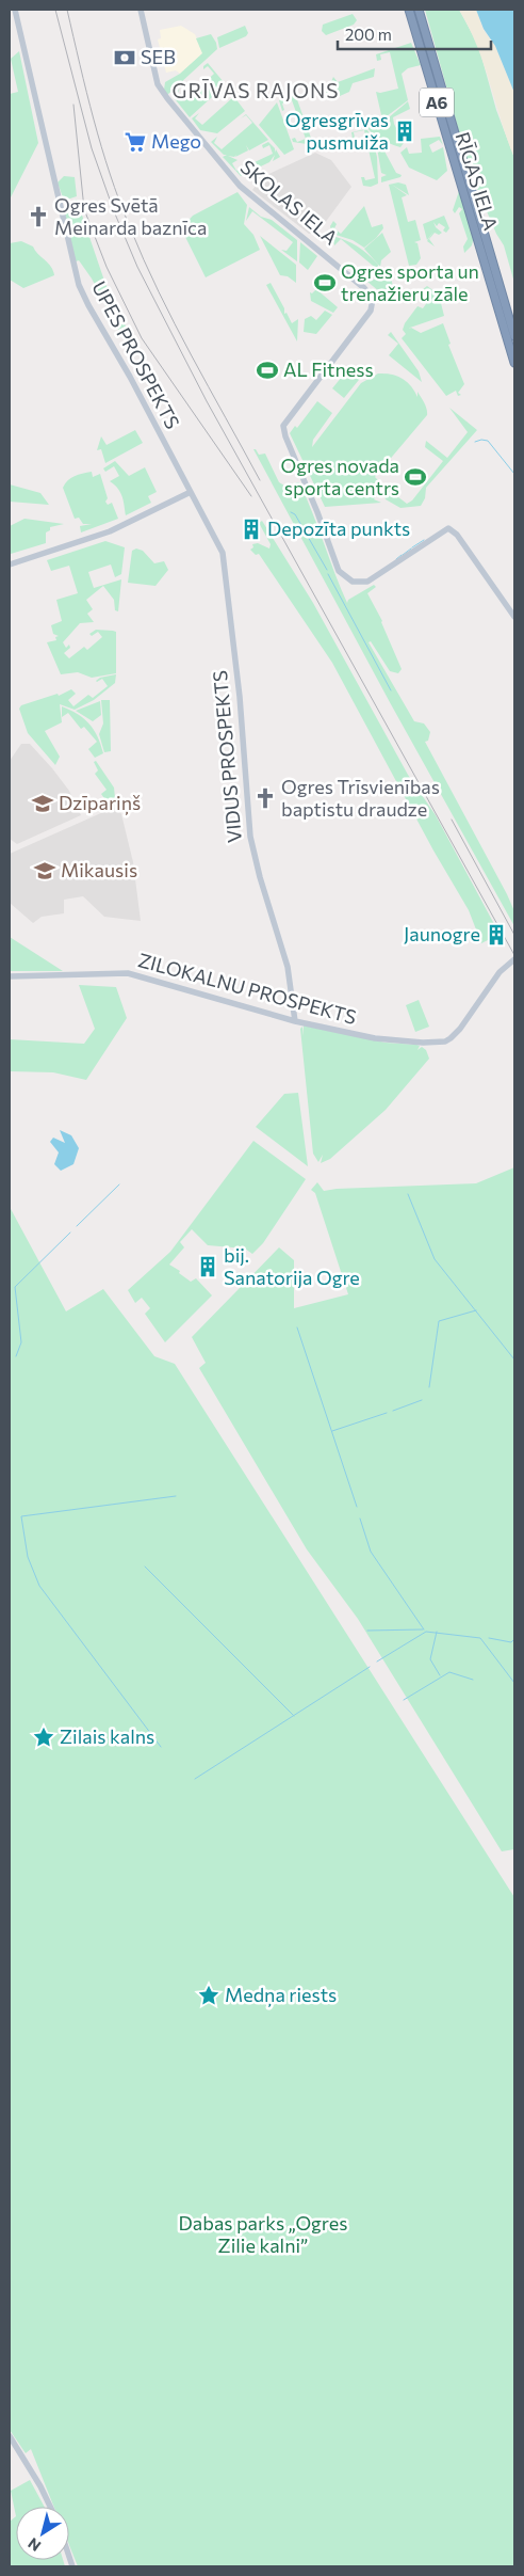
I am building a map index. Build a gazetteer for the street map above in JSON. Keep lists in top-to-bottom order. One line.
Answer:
{"streets":{"highway":["A6","RĪGAS IELA"],"main road":["SKOLAS IELA","UPES PROSPEKTS","VIDUS PROSPEKTS","ZILOKALNU PROSPEKTS"]},"crossings":[["UPES PROSPEKTS","VIDUS PROSPEKTS"],["VIDUS PROSPEKTS","ZILOKALNU PROSPEKTS"]],"districts":["GRĪVAS RAJONS"],"parks":["Dabas parks „Ogres Zilie kalni”"],"places":{"bank":["SEB"],"building":["Ogresgrīvas pusmuiža","Depozīta punkts","Jaunogre","bij. Sanatorija Ogre"],"supermarket":["Mego"],"church":["Ogres Svētā Meinarda baznīca","Ogres Trīsvienības baptistu draudze"],"sports":["Ogres sporta un trenažieru zāle","AL Fitness","Ogres novada sporta centrs"],"school or university":["Dzīpariņš","Mikausis"],"place":["Zilais kalns","Medņa riests"]},"scale_bar":"200 m","north":"bottom left"}
